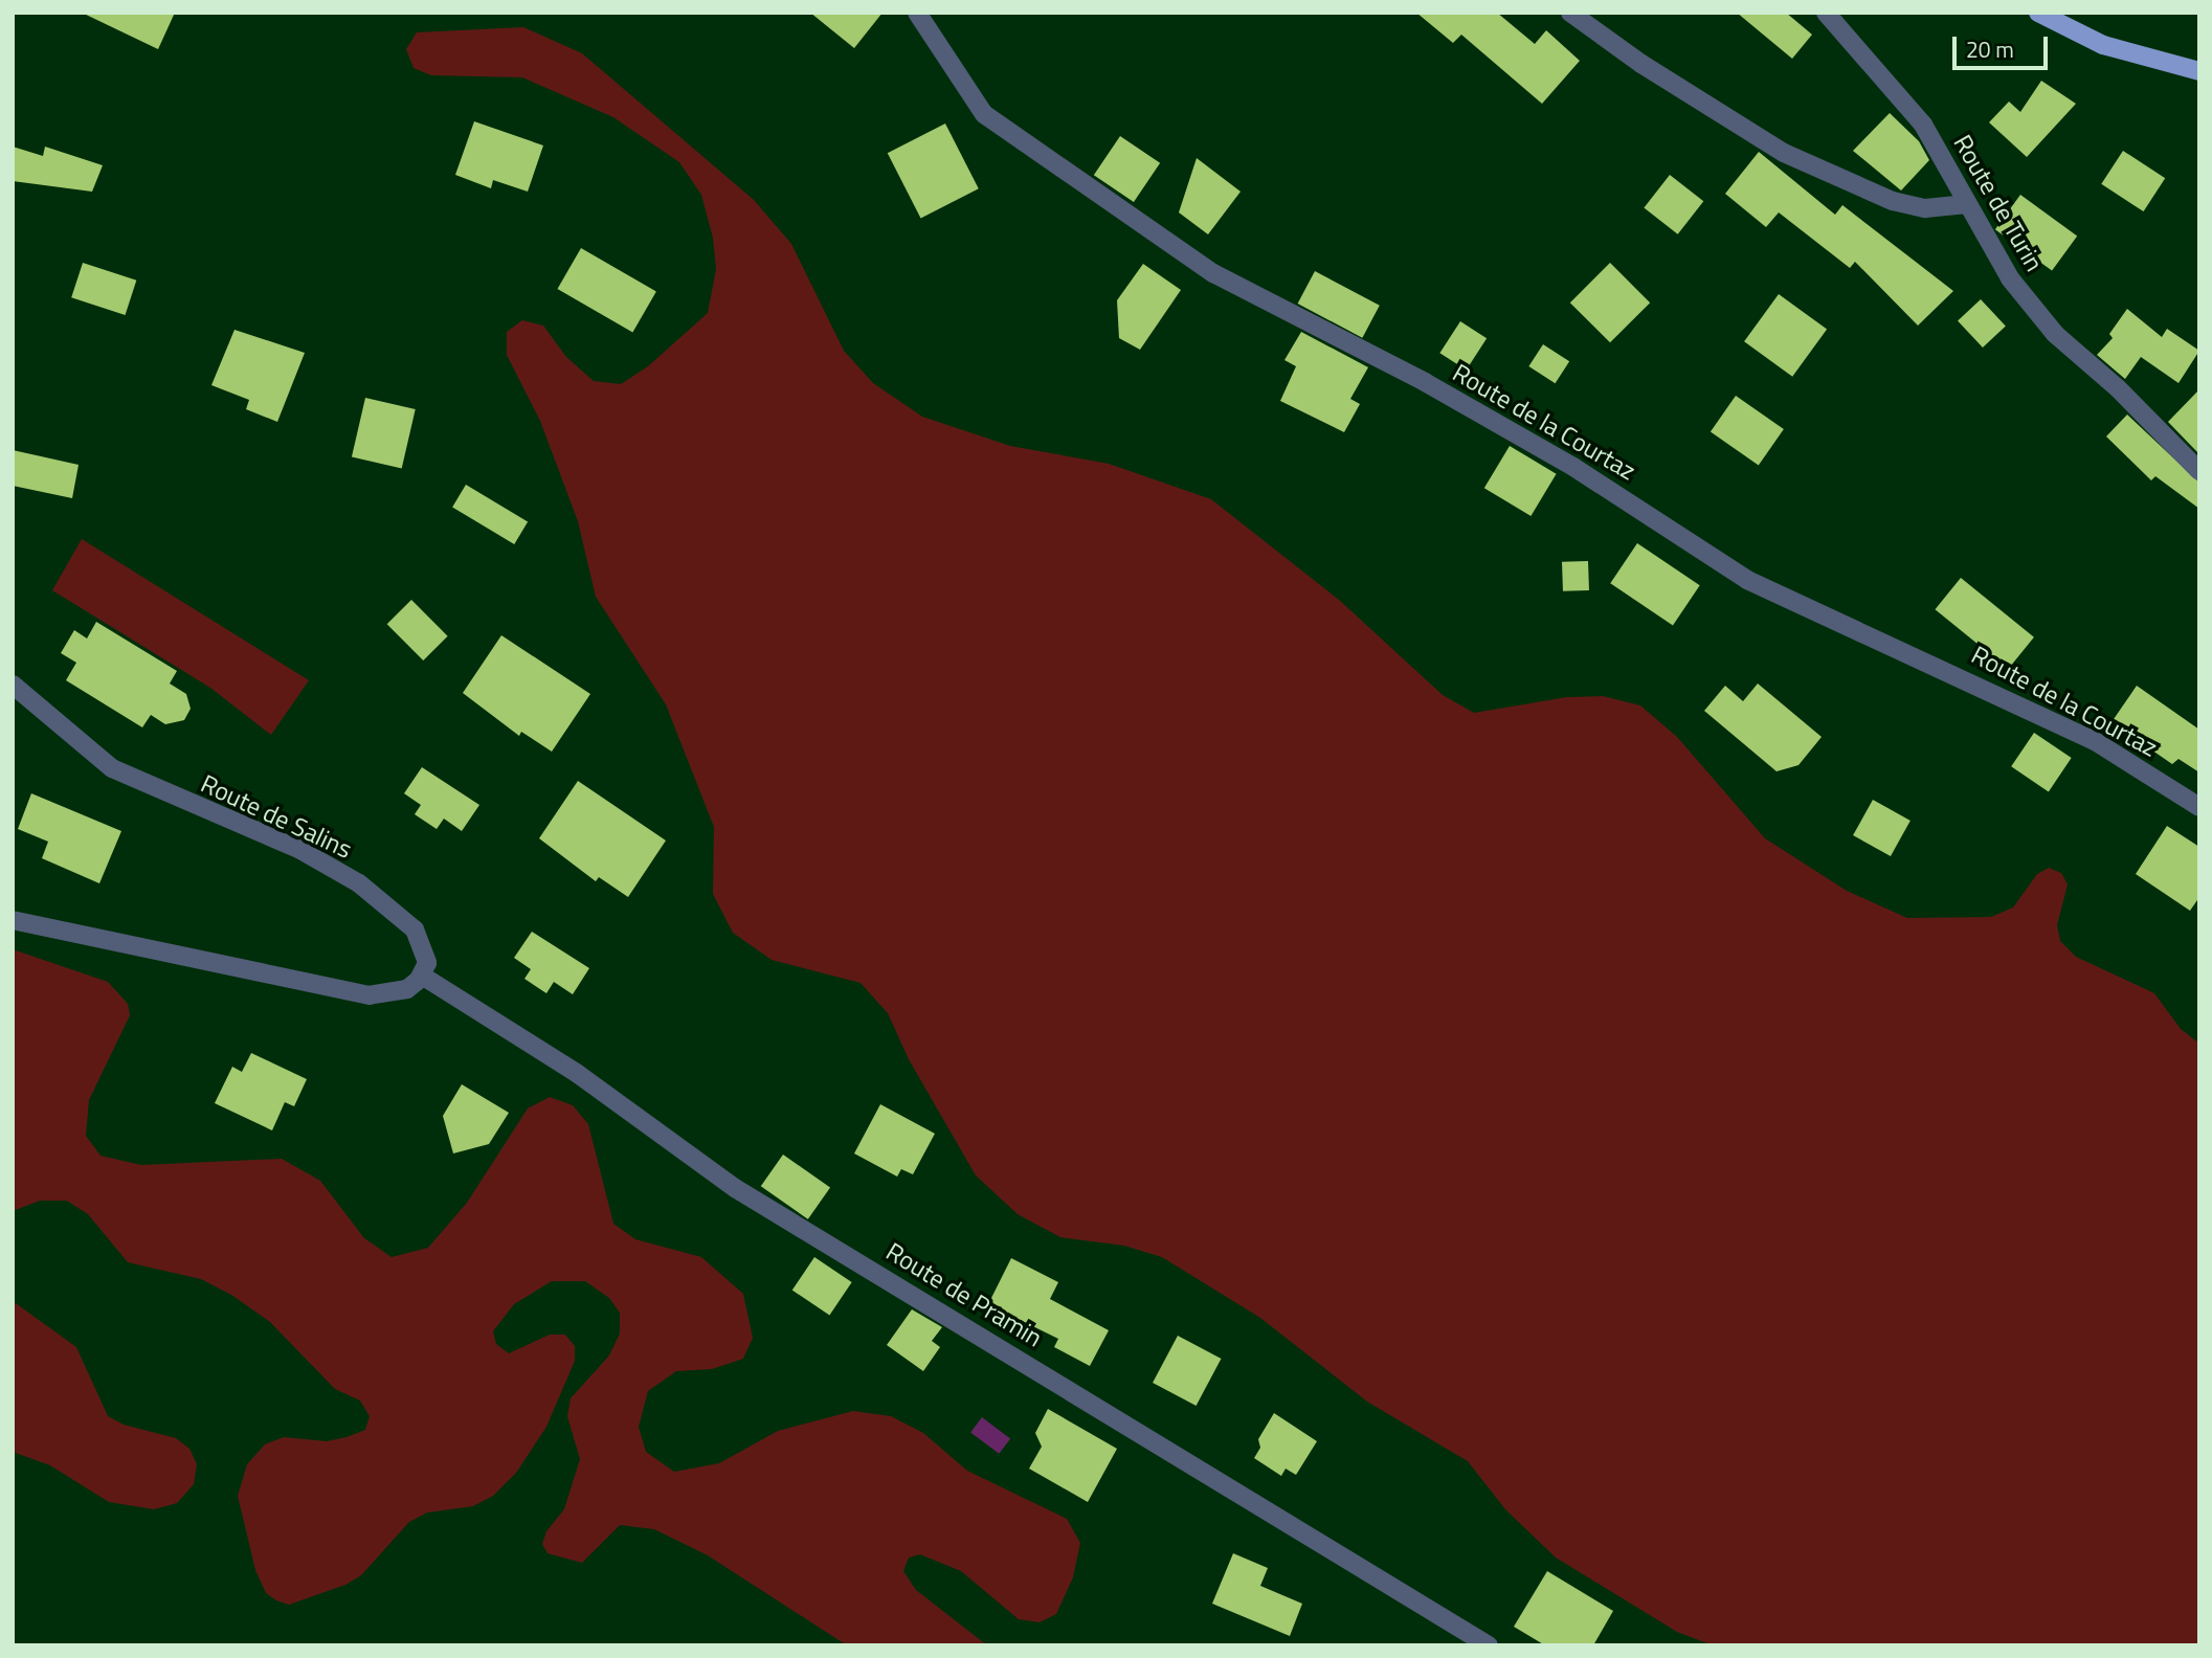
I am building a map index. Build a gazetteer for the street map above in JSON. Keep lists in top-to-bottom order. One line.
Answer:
{"streets":{"street":["Route de Turin","Route de la Courtaz","Route de Salins","Route de Pramin"]},"crossings":[["Route de Salins","Route de Pramin"]],"scale_bar":"20 m"}
